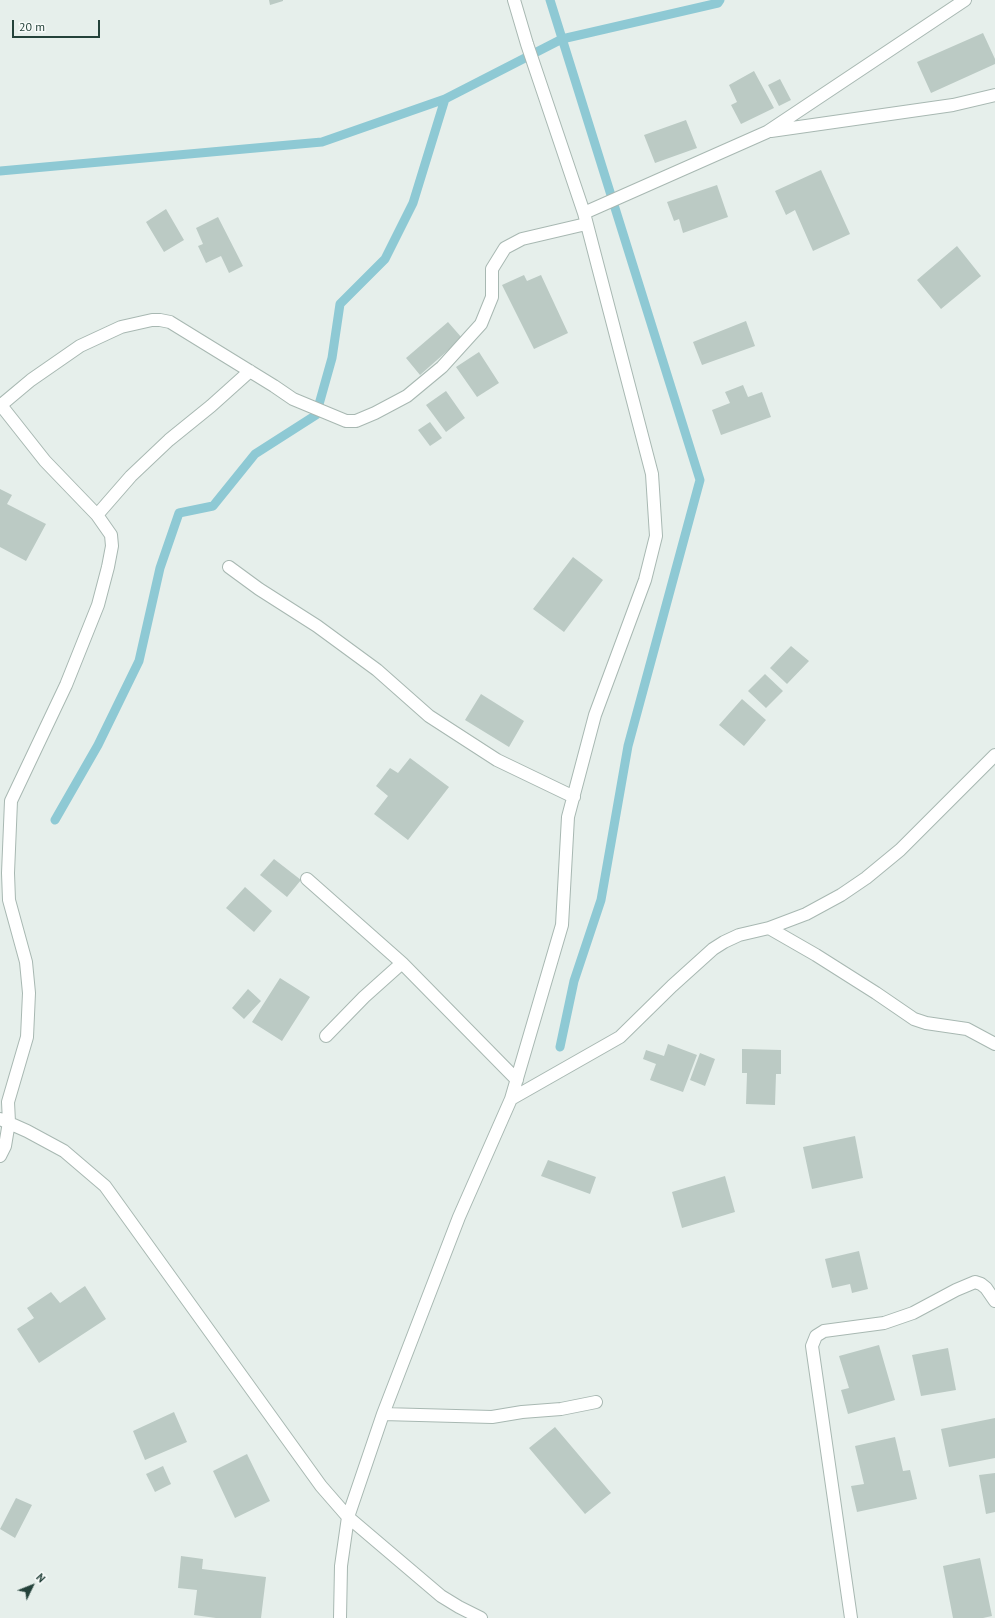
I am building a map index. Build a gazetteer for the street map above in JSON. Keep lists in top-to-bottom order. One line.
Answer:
{"scale_bar":"20 m","north":"top right"}
